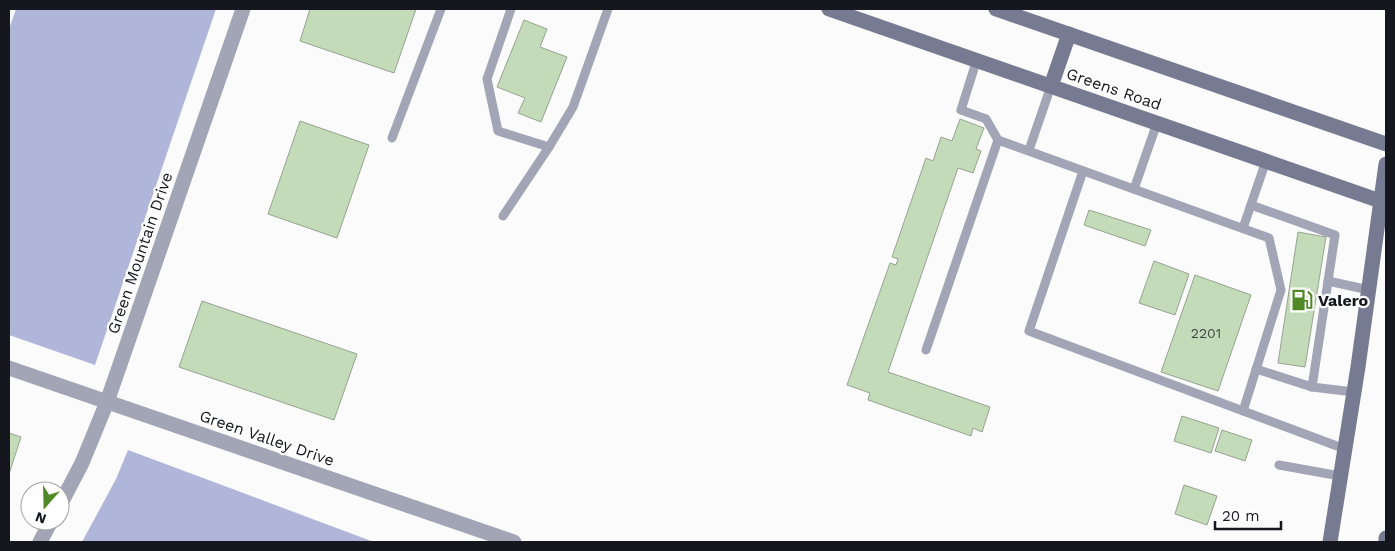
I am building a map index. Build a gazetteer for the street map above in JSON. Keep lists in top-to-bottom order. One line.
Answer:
{"streets":{"main road":["Greens Road"],"street":["Green Mountain Drive","Green Valley Drive"]},"crossings":[["Green Mountain Drive","Green Valley Drive"]],"places":{"fuel station":["Valero"]},"house_numbers":["2201"],"scale_bar":"20 m","north":"bottom"}
